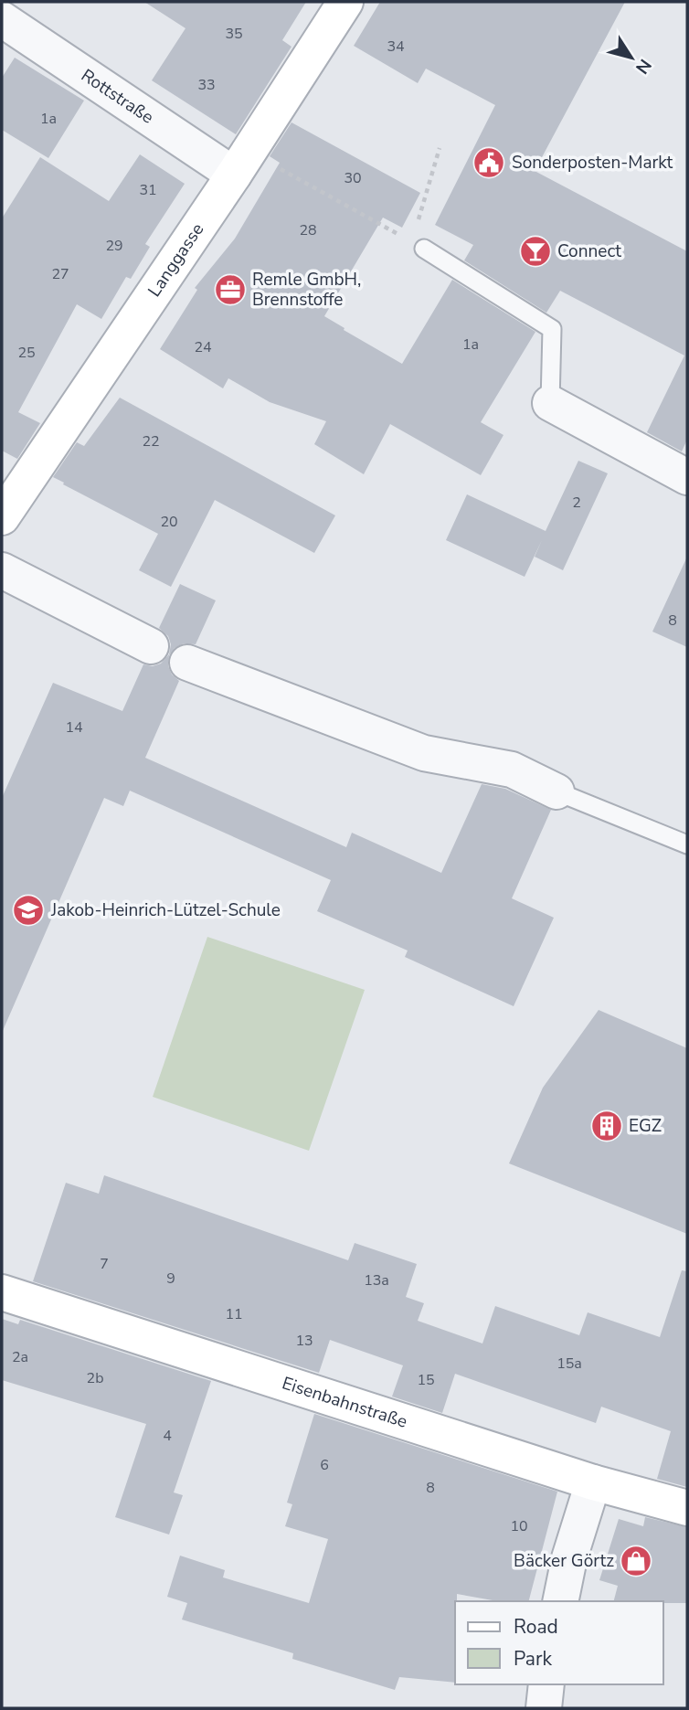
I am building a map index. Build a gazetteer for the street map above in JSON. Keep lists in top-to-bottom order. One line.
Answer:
{"streets":{"main road":["Langgasse","Eisenbahnstraße"],"street":["Rottstraße"]},"crossings":[["Rottstraße","Langgasse"]],"places":{"public building":["Sonderposten-Markt"],"bar":["Connect"],"office":["Remle GmbH, Brennstoffe"],"school or university":["Jakob-Heinrich-Lützel-Schule"],"building":["EGZ"],"shop":["Bäcker Görtz"]},"house_numbers":["35","34","33","1a","30","31","28","29","27","1a","24","25","22","2","20","8","14","7","9","13a","11","13","2a","15a","2b","15","4","6","8","10"],"legend":["Road","Park"],"north":"bottom right"}
